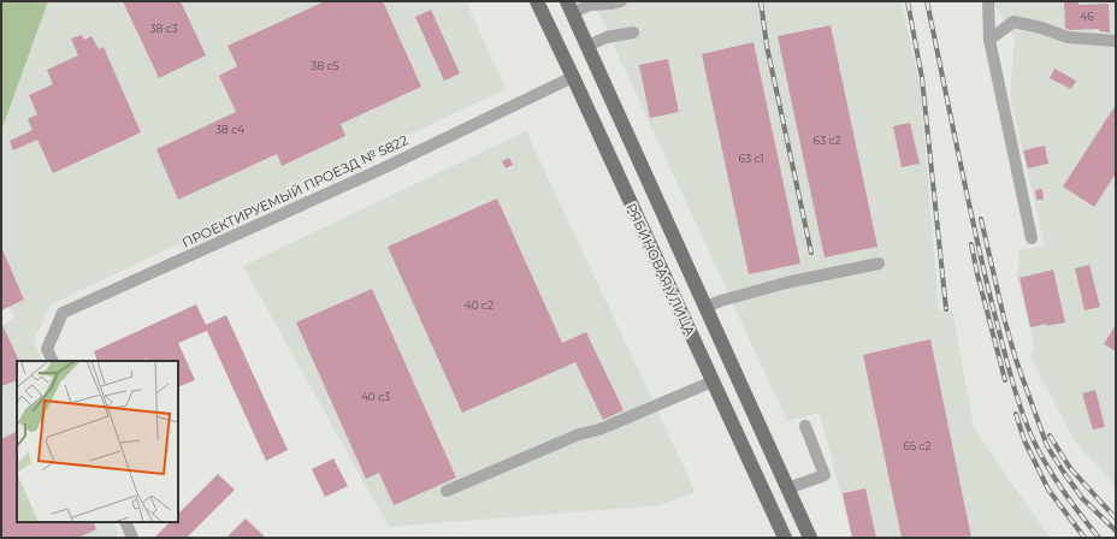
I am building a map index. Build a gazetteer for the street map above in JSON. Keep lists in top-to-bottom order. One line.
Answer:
{"streets":{"main road":["РЯБИНОВАЯ УЛИЦА"],"lane":["ПРОЕКТИРУЕМЫЙ ПРОЕЗД № 5822"]},"crossings":[["ПРОЕКТИРУЕМЫЙ ПРОЕЗД № 5822","РЯБИНОВАЯ УЛИЦА"]],"house_numbers":["46","38 с3","38 с5","38 с4","63 с2","63 с1","40 с2","40 с3","65 с2"]}
